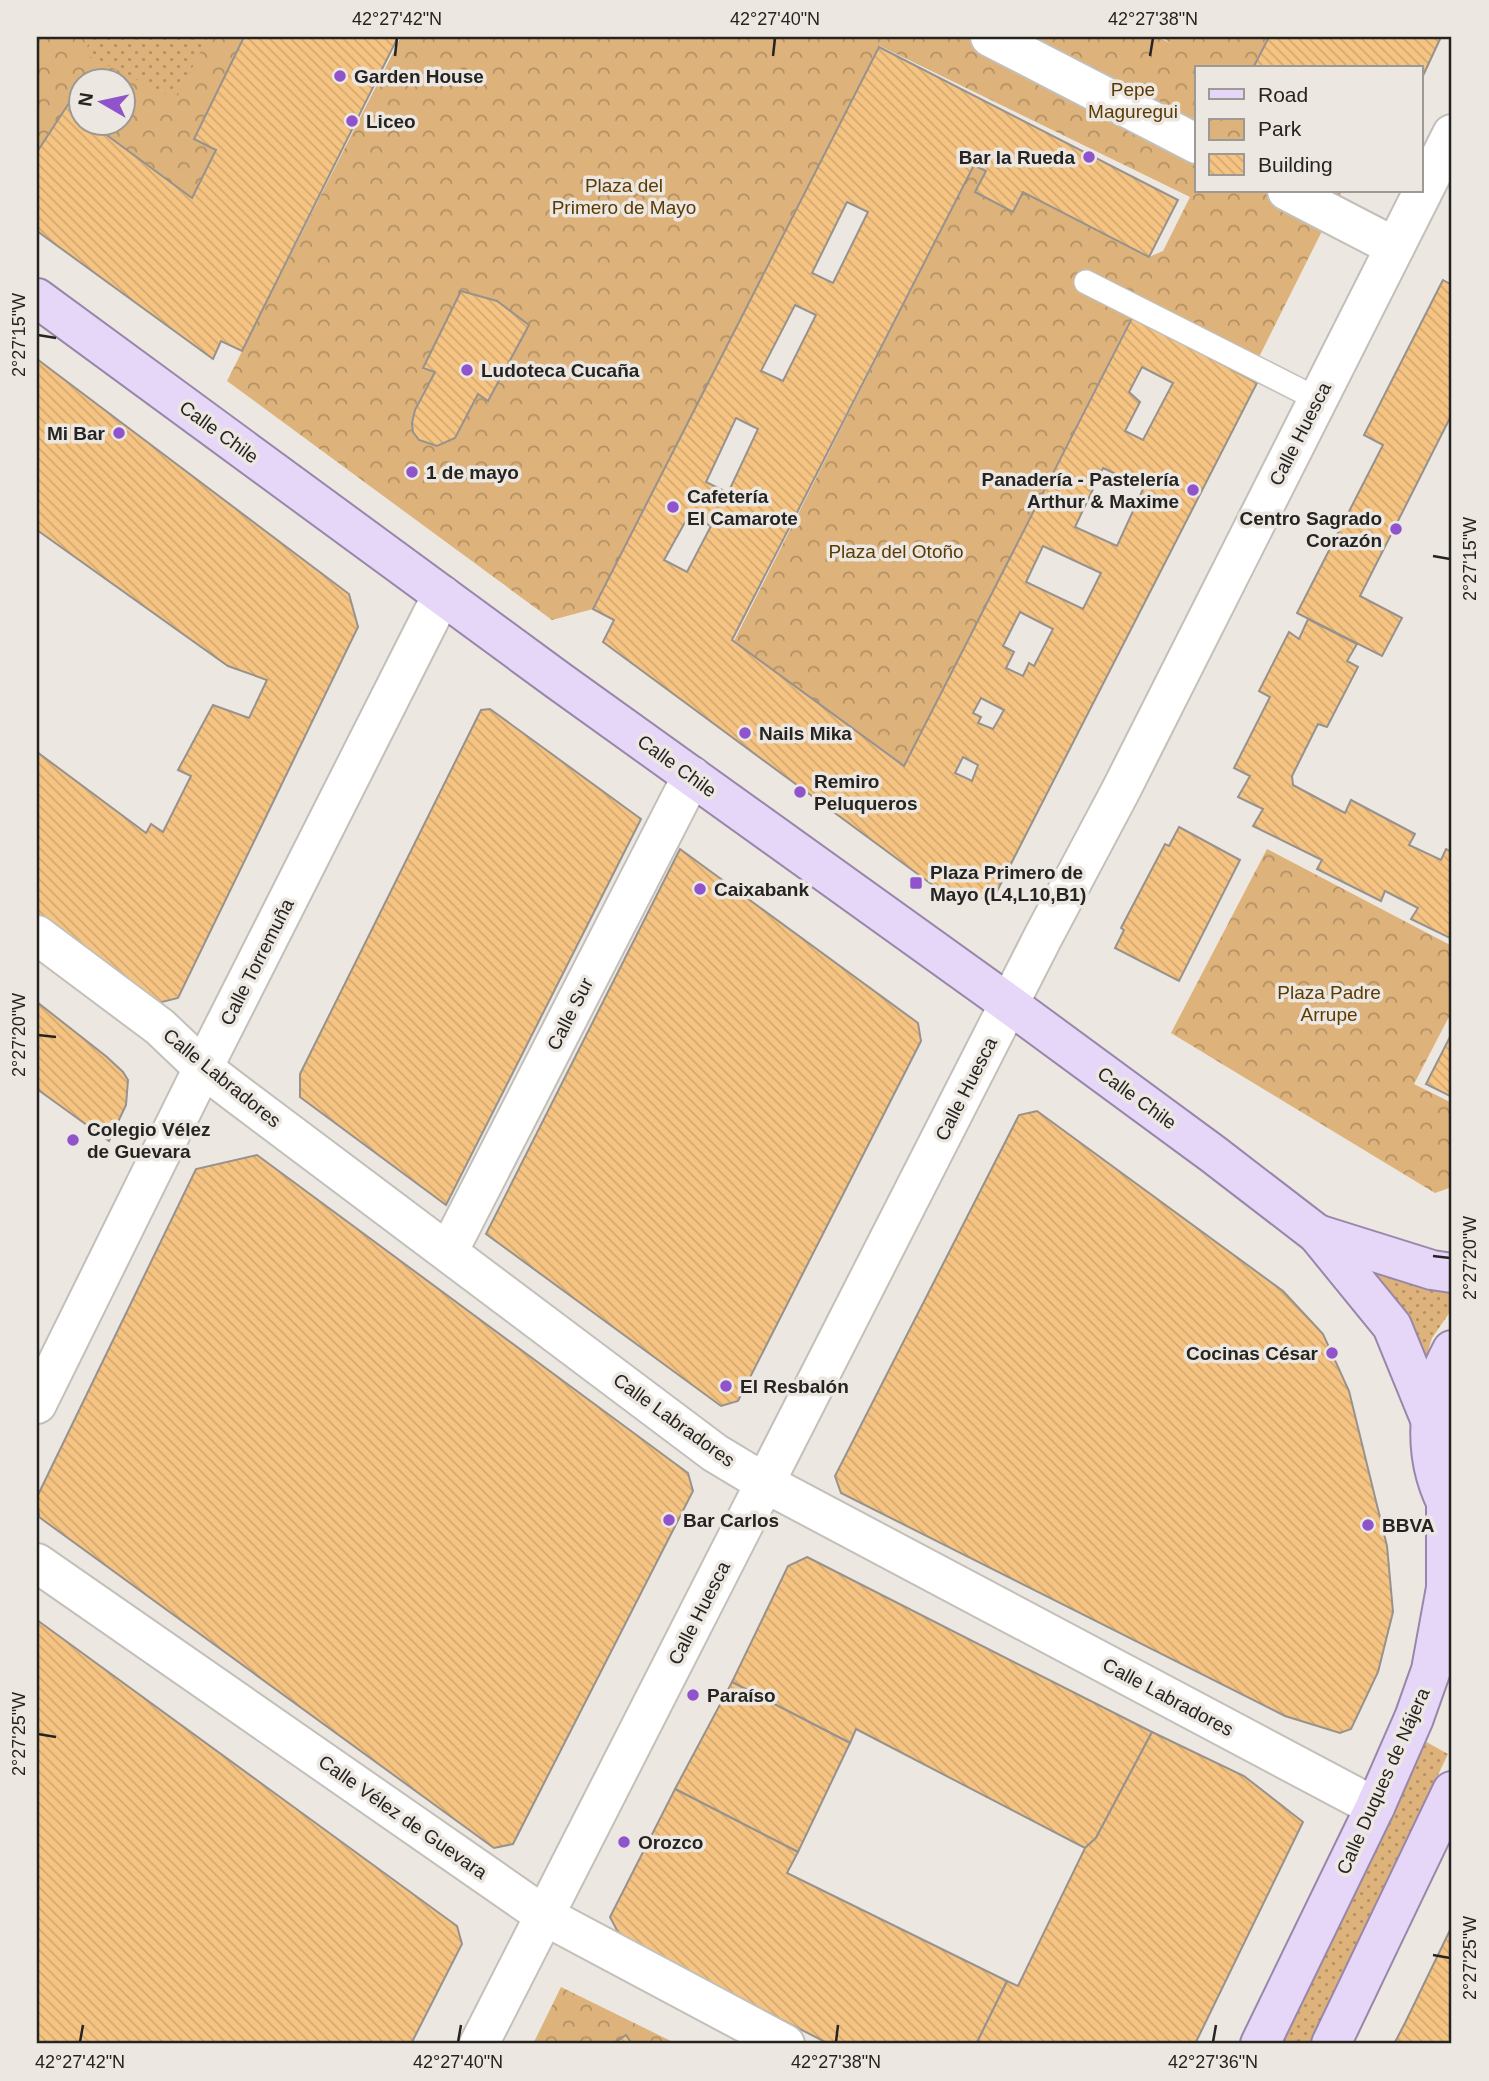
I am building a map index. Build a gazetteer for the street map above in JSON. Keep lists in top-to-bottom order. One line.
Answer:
{"streets":{"main road":["Calle Chile","Calle Duques de Nájera"],"street":["Calle Huesca","Calle Torremuña","Calle Sur","Calle Labradores","Calle Vélez de Guevara"]},"crossings":[["Calle Chile","Calle Huesca"],["Calle Chile","Calle Torremuña"],["Calle Chile","Calle Sur"],["Calle Chile","Calle Duques de Nájera"],["Calle Huesca","Calle Labradores"],["Calle Huesca","Calle Vélez de Guevara"],["Calle Torremuña","Calle Labradores"],["Calle Sur","Calle Labradores"],["Calle Labradores","Calle Duques de Nájera"]],"parks":["Pepe Maguregui","Plaza del Primero de Mayo","Plaza del Otoño","Plaza Padre Arrupe"],"places":{"other":["Garden House","Liceo","Bar la Rueda","Ludoteca Cucaña","Mi Bar","1 de mayo","Panadería - Pastelería Arthur & Maxime","Cafetería El Camarote","Centro Sagrado Corazón","Nails Mika","Remiro Peluqueros","Caixabank","Colegio Vélez de Guevara","Cocinas César","El Resbalón","Bar Carlos","BBVA","Paraíso","Orozco"],"transit":["Plaza Primero de Mayo (L4,L10,B1)"]},"legend":["Road","Park","Building"],"north":"left","coordinates":["42°27'42\"N","42°27'40\"N","42°27'38\"N","2°27'15\"W","2°27'20\"W","2°27'25\"W","42°27'36\"N"]}
